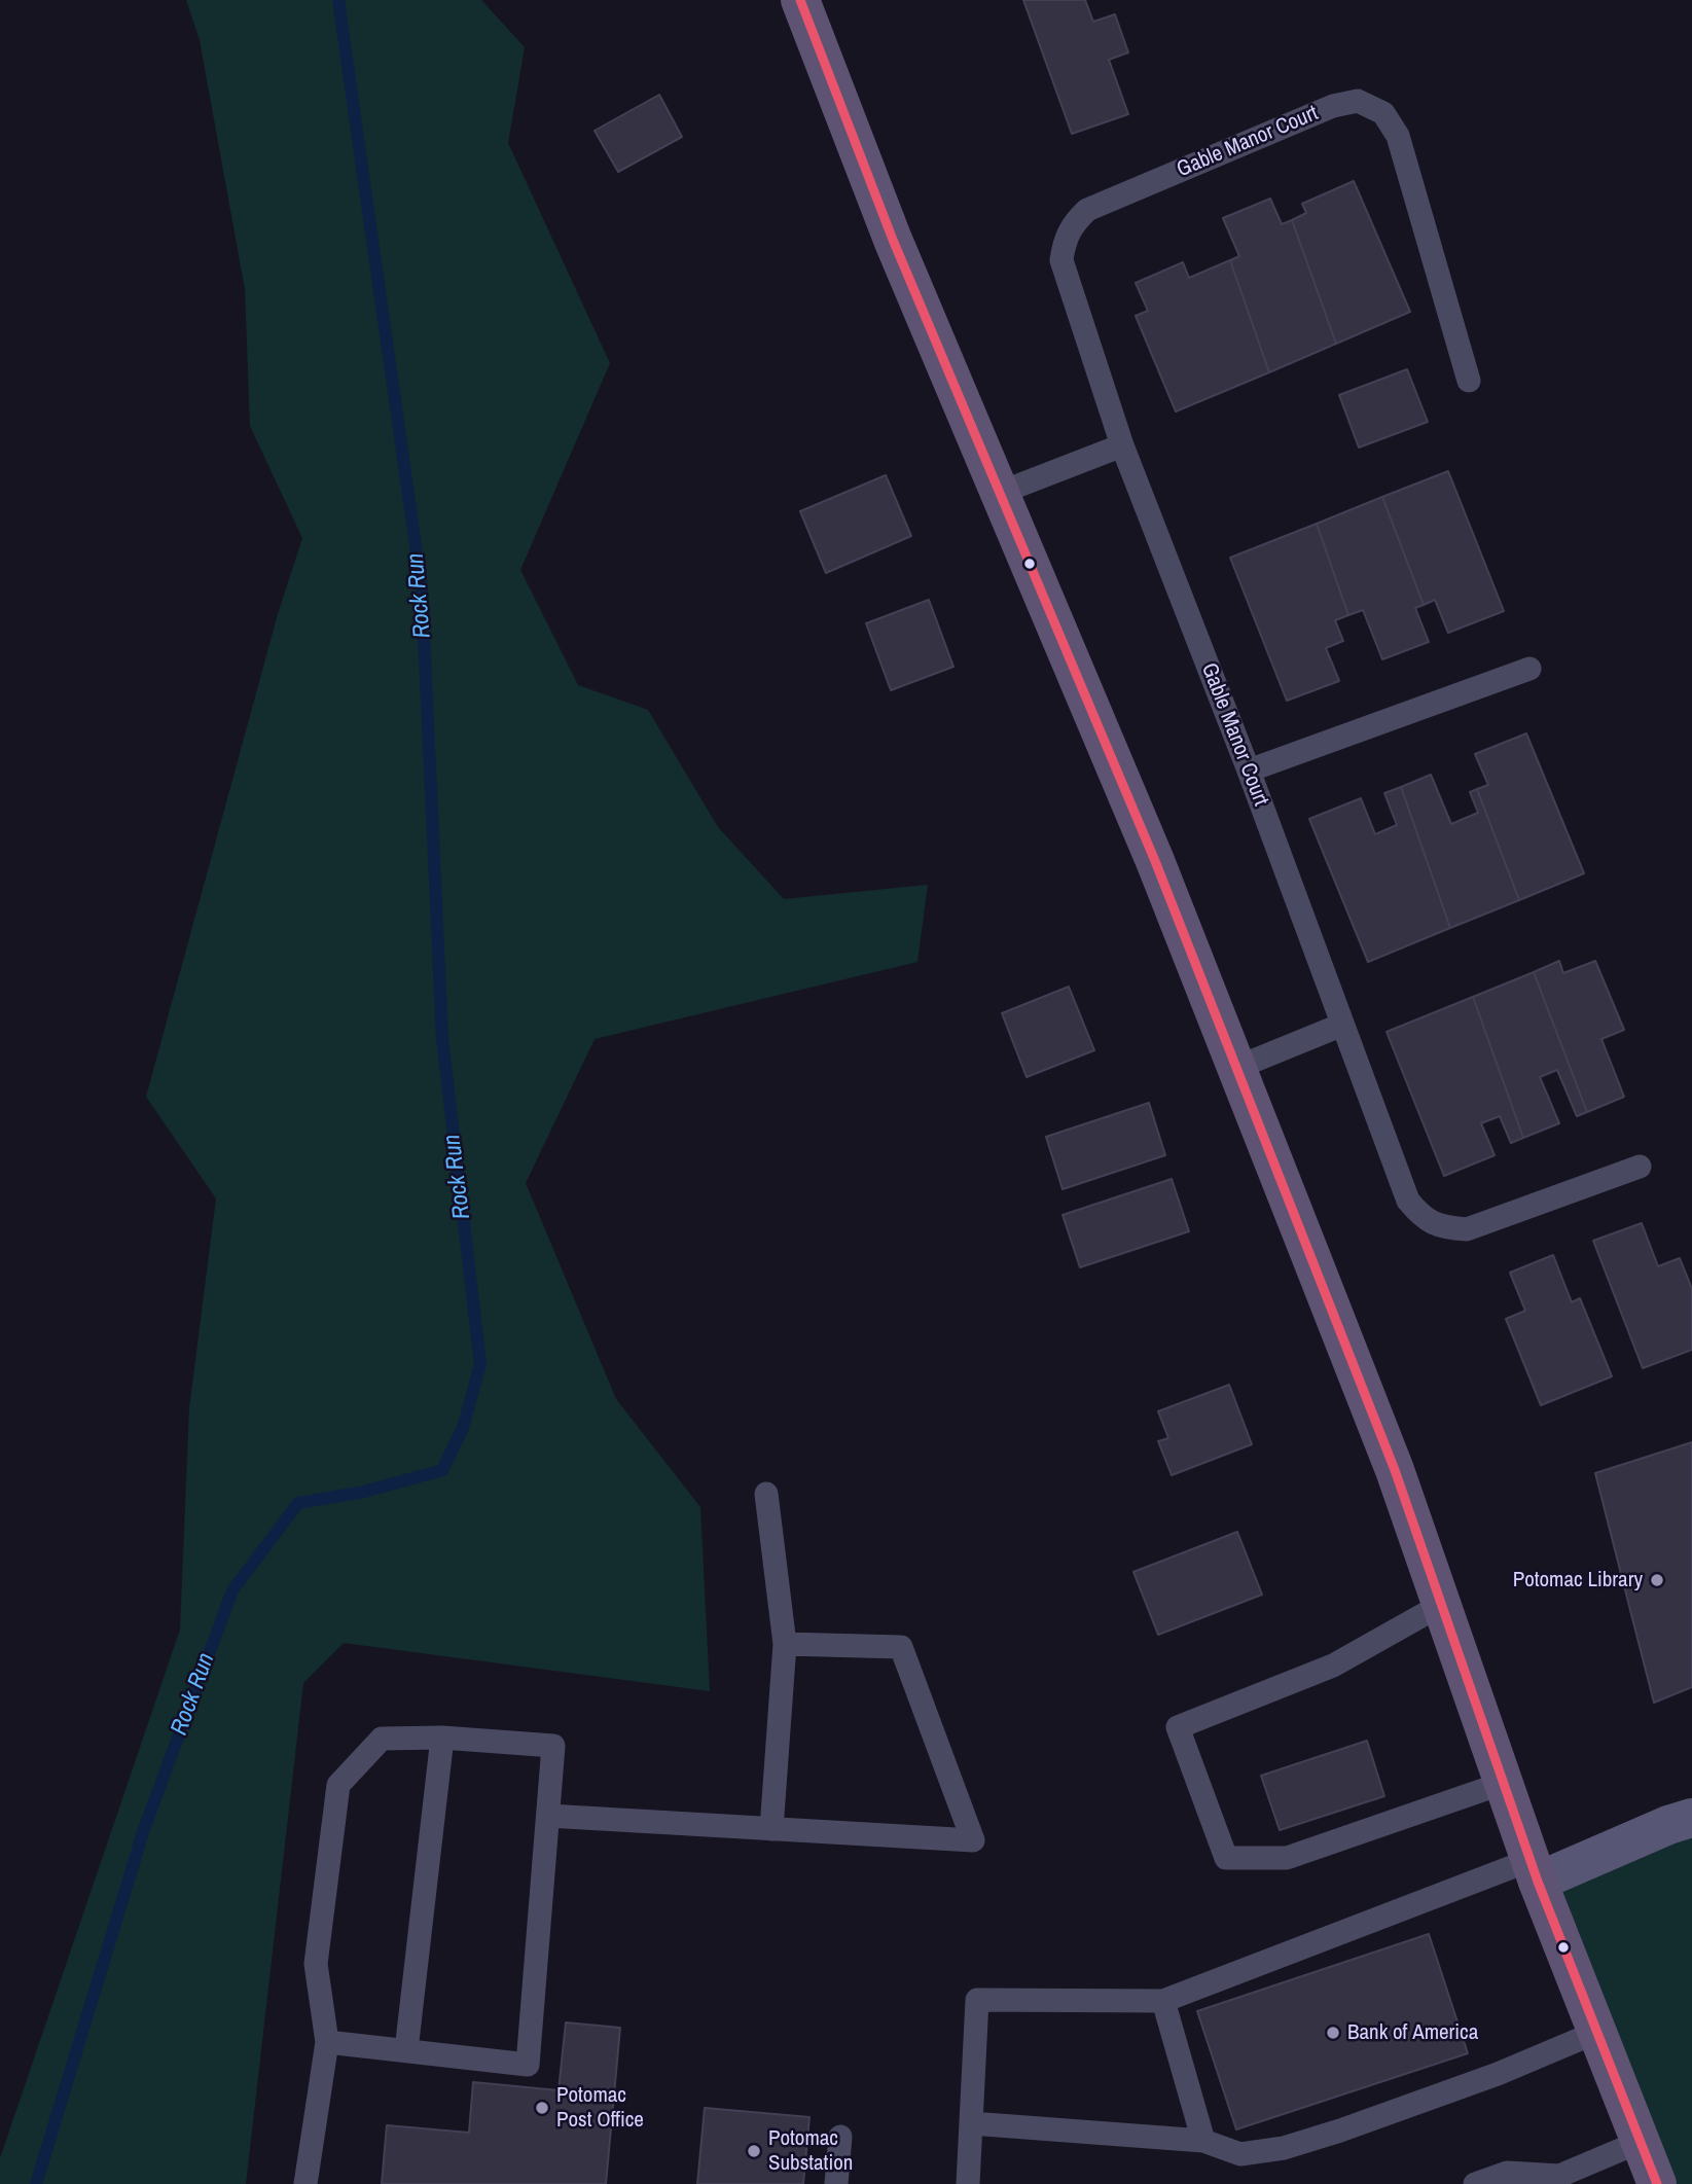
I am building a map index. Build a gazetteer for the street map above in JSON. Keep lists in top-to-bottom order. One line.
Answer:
{"streets":{"lane":["Gable Manor Court"]},"water":["Rock Run"],"places":["Potomac Library","Bank of America","Potomac Post Office","Potomac Substation"]}
